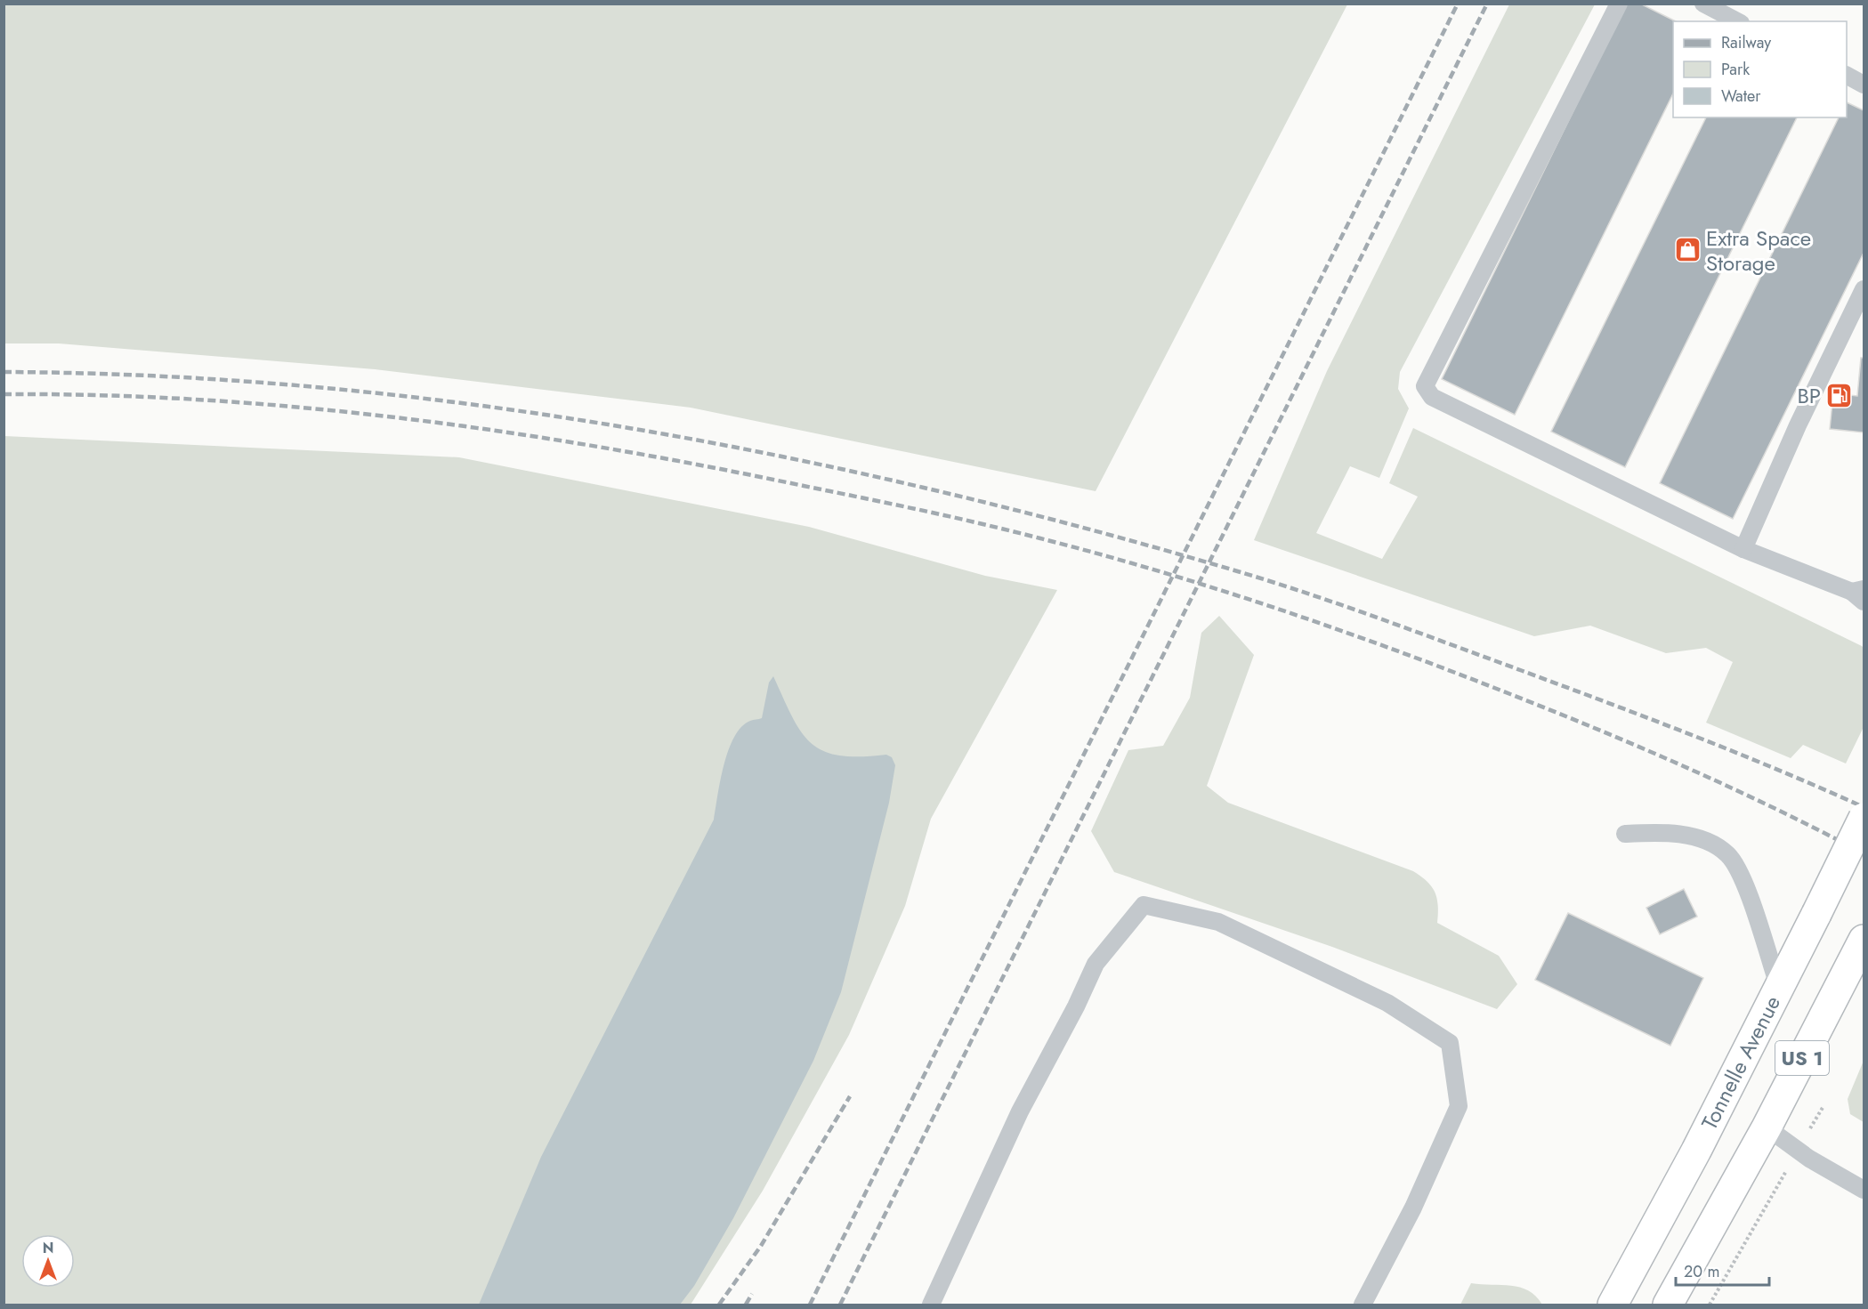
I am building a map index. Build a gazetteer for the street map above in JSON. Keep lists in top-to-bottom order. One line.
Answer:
{"streets":{"highway":["US 1","Tonnelle Avenue"]},"places":{"shop":["Extra Space Storage"],"fuel station":["BP"]},"legend":["Railway","Park","Water"],"scale_bar":"20 m","north":"top"}
